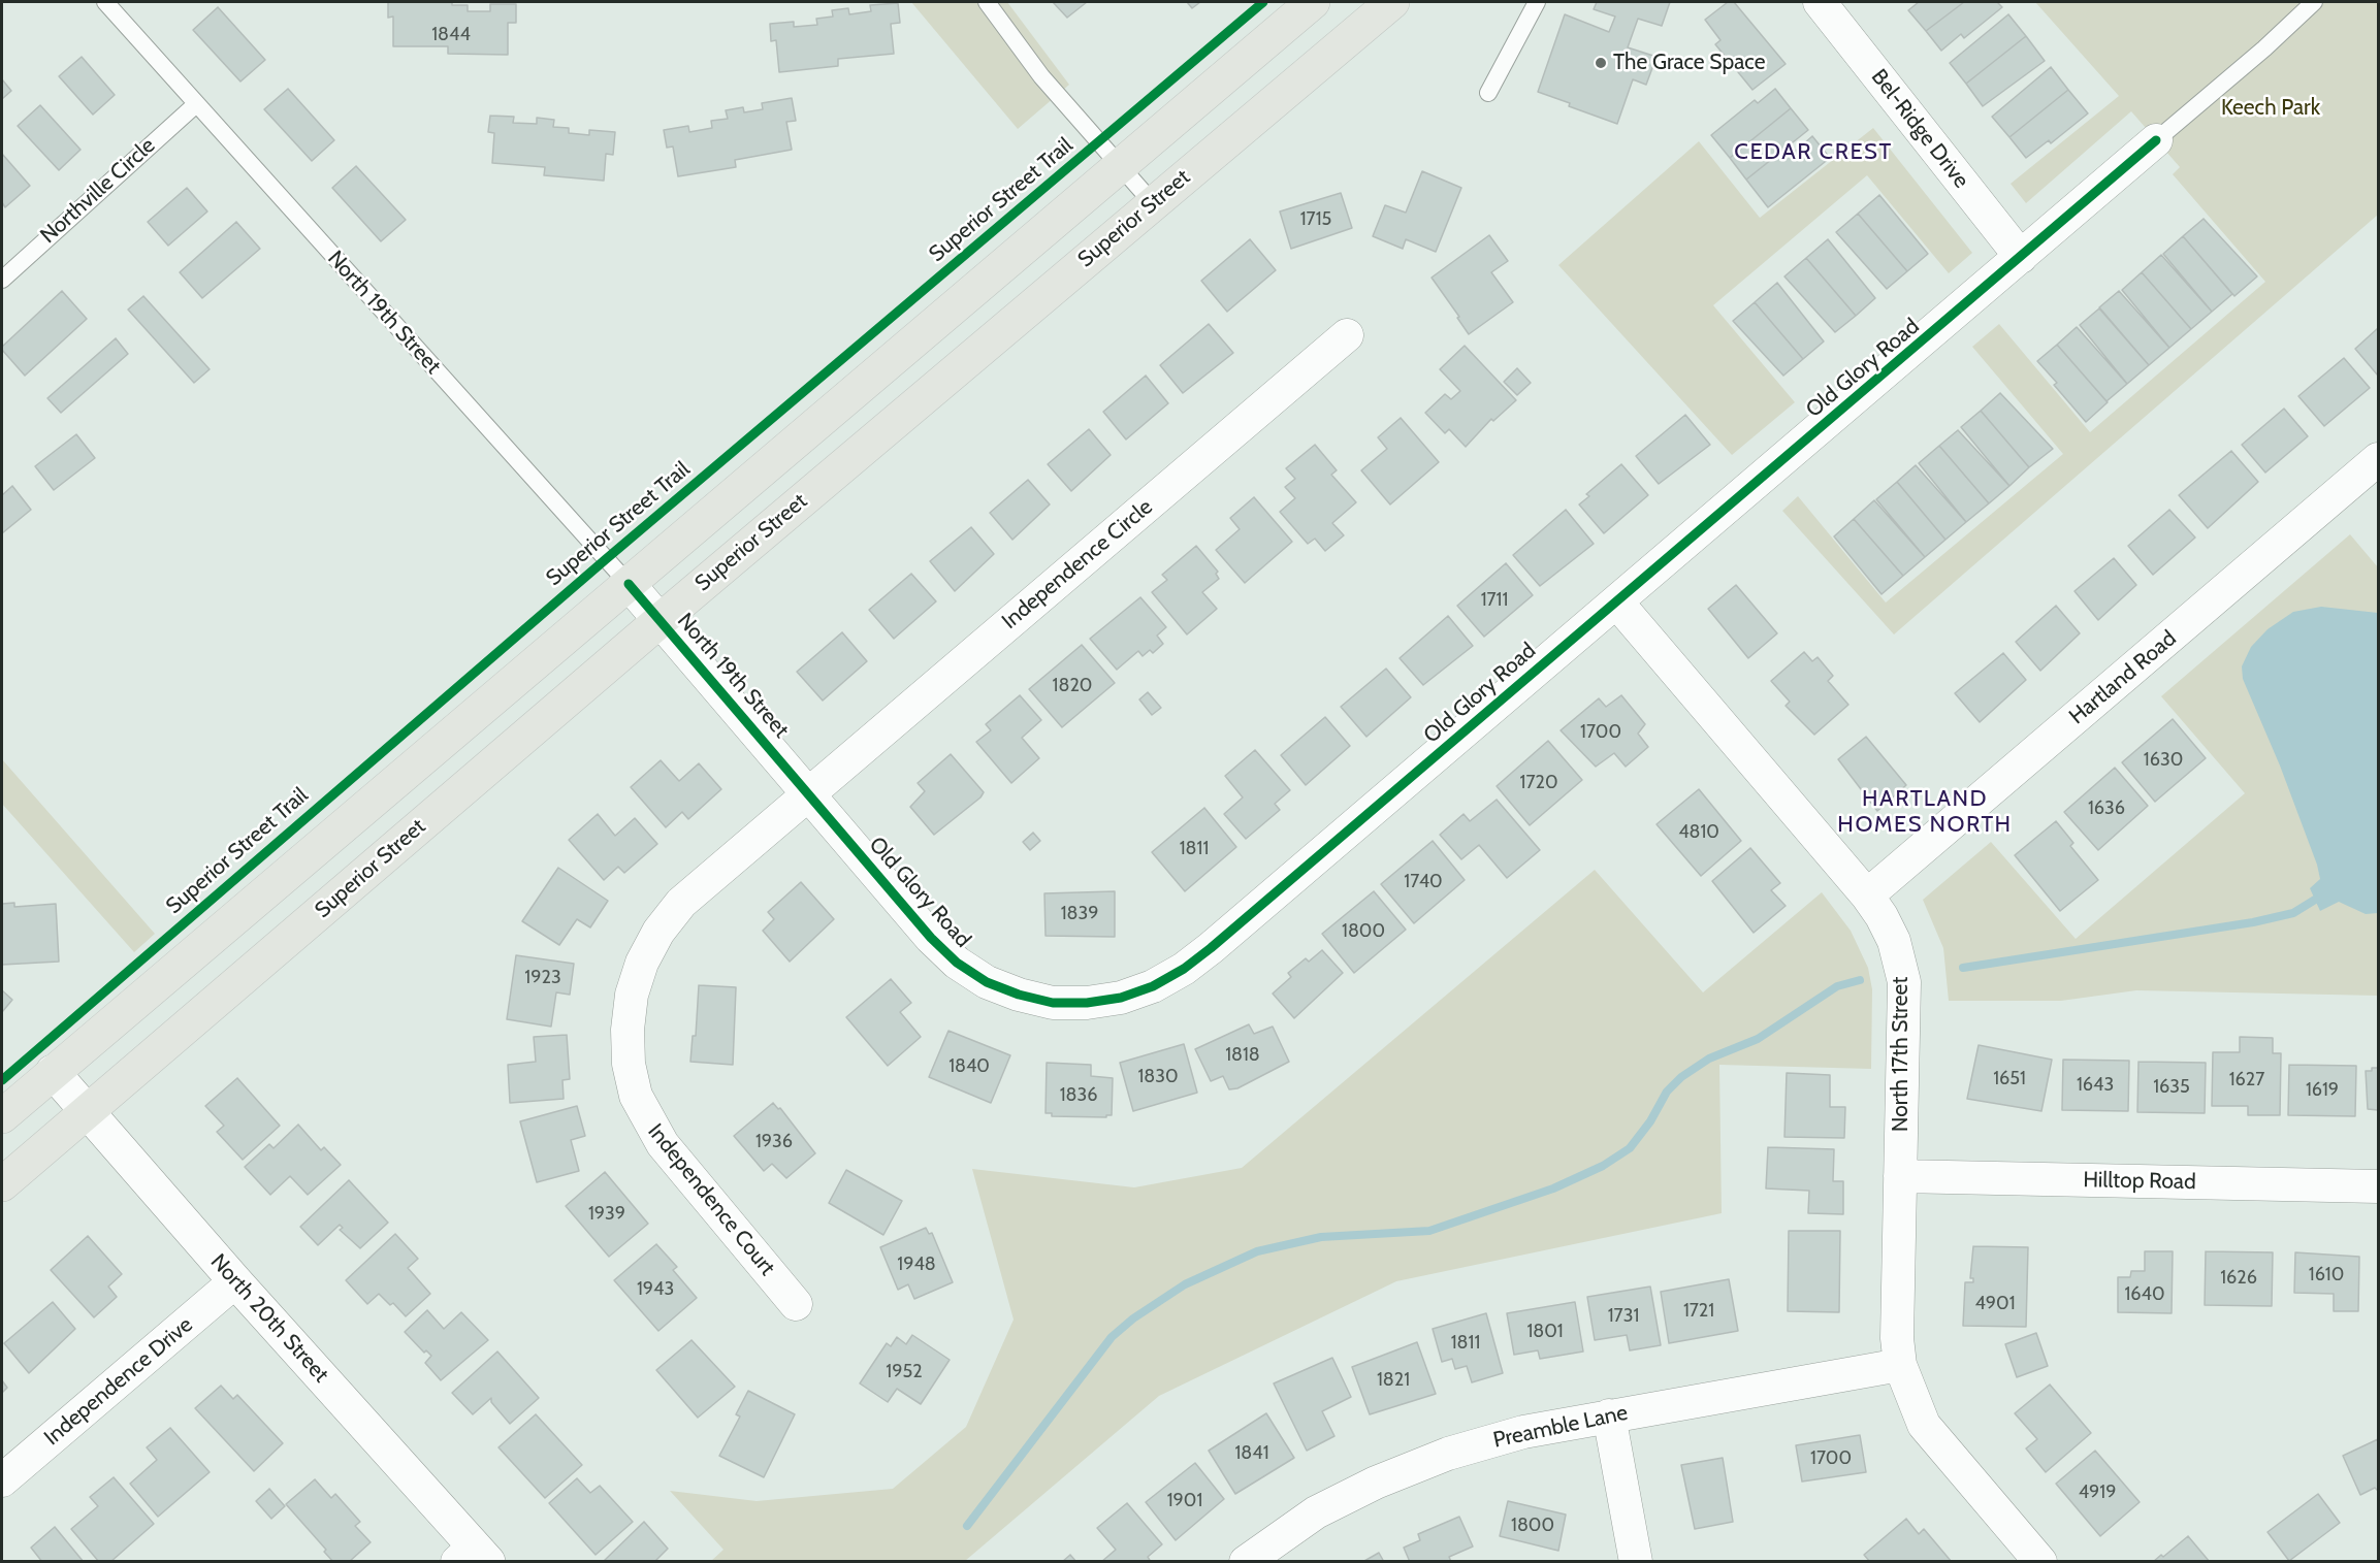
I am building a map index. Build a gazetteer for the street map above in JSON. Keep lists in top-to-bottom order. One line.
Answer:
{"streets":{"main road":["Superior Street"],"street":["Bel-Ridge Drive","North 19th Street","Old Glory Road","Independence Circle","Hartland Road","North 17th Street","Hilltop Road","Independence Court","North 20th Street","Independence Drive","Preamble Lane"],"lane":["Northville Circle"],"cycle path":["Superior Street Trail"]},"crossings":[["Bel-Ridge Drive","Old Glory Road"],["Northville Circle","North 19th Street"],["Superior Street","North 19th Street"],["Superior Street","North 20th Street"],["North 19th Street","Old Glory Road"],["North 19th Street","Independence Circle"],["North 19th Street","Independence Court"],["Old Glory Road","Independence Circle"],["Old Glory Road","North 17th Street"],["Old Glory Road","Independence Court"],["Independence Circle","Independence Court"],["Hartland Road","North 17th Street"],["North 17th Street","Hilltop Road"],["North 17th Street","Preamble Lane"],["North 20th Street","Independence Drive"]],"districts":["CEDAR CREST","HARTLAND HOMES NORTH"],"parks":["Keech Park"],"places":["The Grace Space"],"house_numbers":["1844","1715","1711","1820","1700","1630","1720","1636","4810","1811","1740","1839","1800","1923","1818","1840","1830","1651","1627","1643","1635","1619","1836","1936","1939","1948","1610","1626","1943","1640","4901","1721","1731","1801","1811","1952","1821","1841","1700","4919","1901","1800"]}
